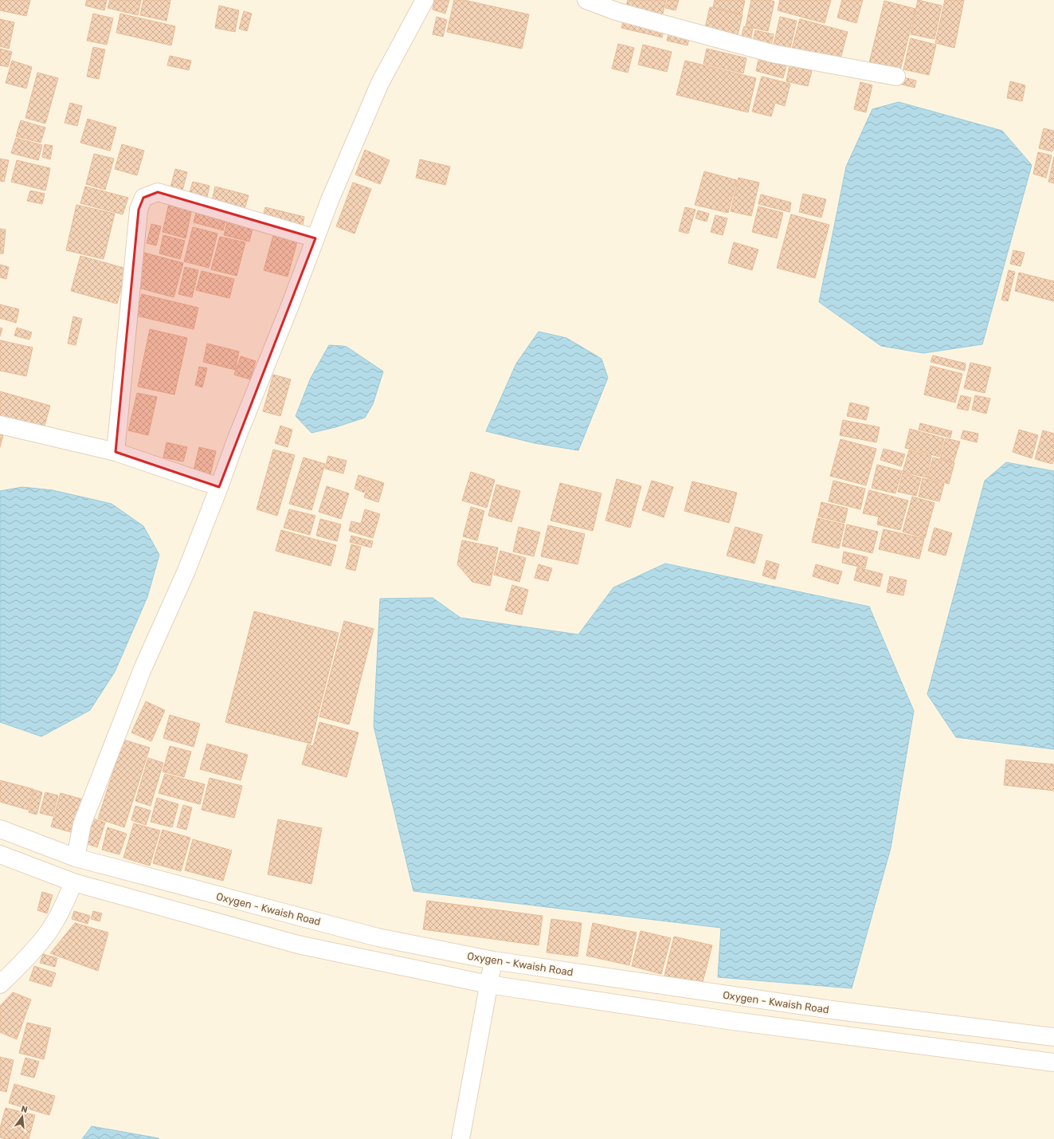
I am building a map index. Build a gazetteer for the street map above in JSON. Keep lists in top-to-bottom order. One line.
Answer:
{"streets":{"street":["Oxygen - Kwaish Road"]},"north":"top"}
